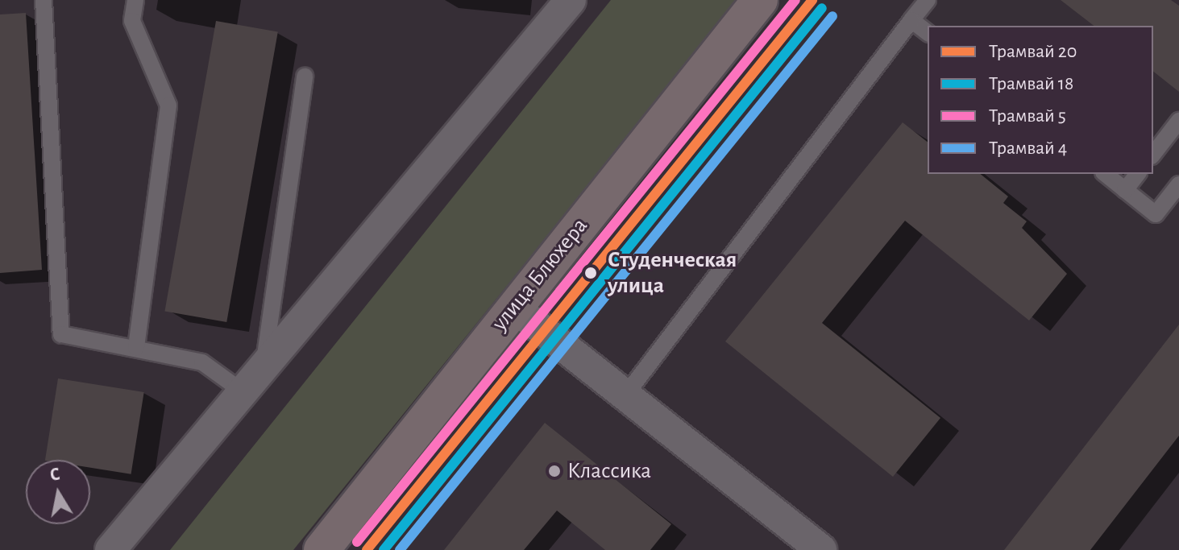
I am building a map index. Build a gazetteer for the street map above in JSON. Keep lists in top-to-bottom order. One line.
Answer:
{"streets":{"main road":["улица Блюхера"]},"places":["Студенческая улица","Классика"],"lines":["tram line 20","tram line 5","tram line 18","tram line 4"],"legend":["Трамвай 20","Трамвай 18","Трамвай 5","Трамвай 4"],"north":"top"}
